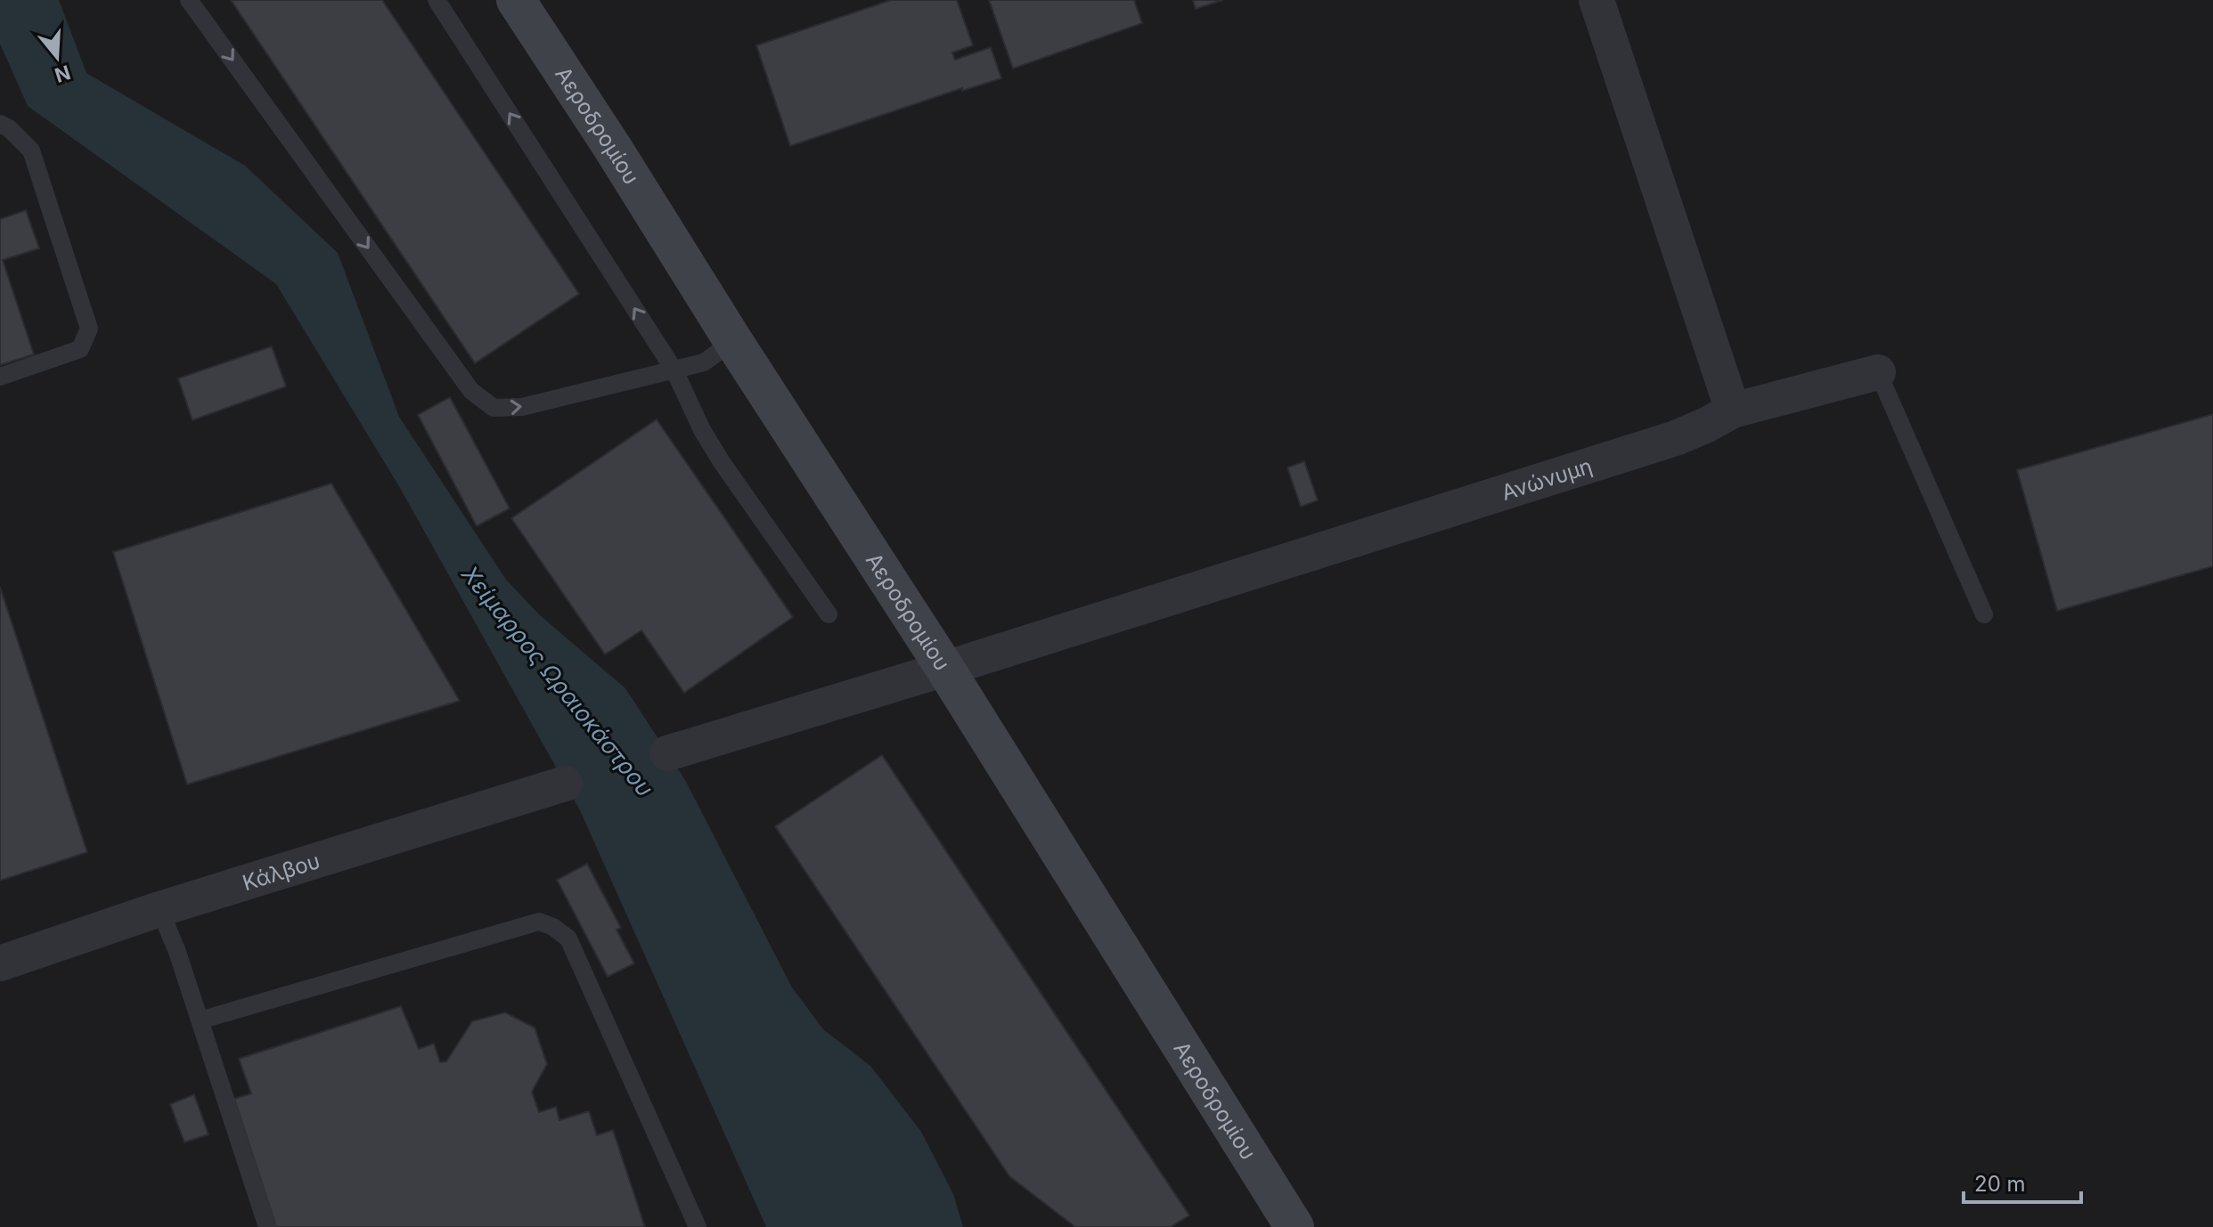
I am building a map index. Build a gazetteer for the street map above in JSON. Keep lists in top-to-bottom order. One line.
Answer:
{"streets":{"street":["Αεροδρομίου","Ανώνυμη","Κάλβου"]},"crossings":[["Αεροδρομίου","Ανώνυμη"]],"water":["Χείμαρρος Ωραιοκάστρου"],"scale_bar":"20 m","north":"bottom"}
